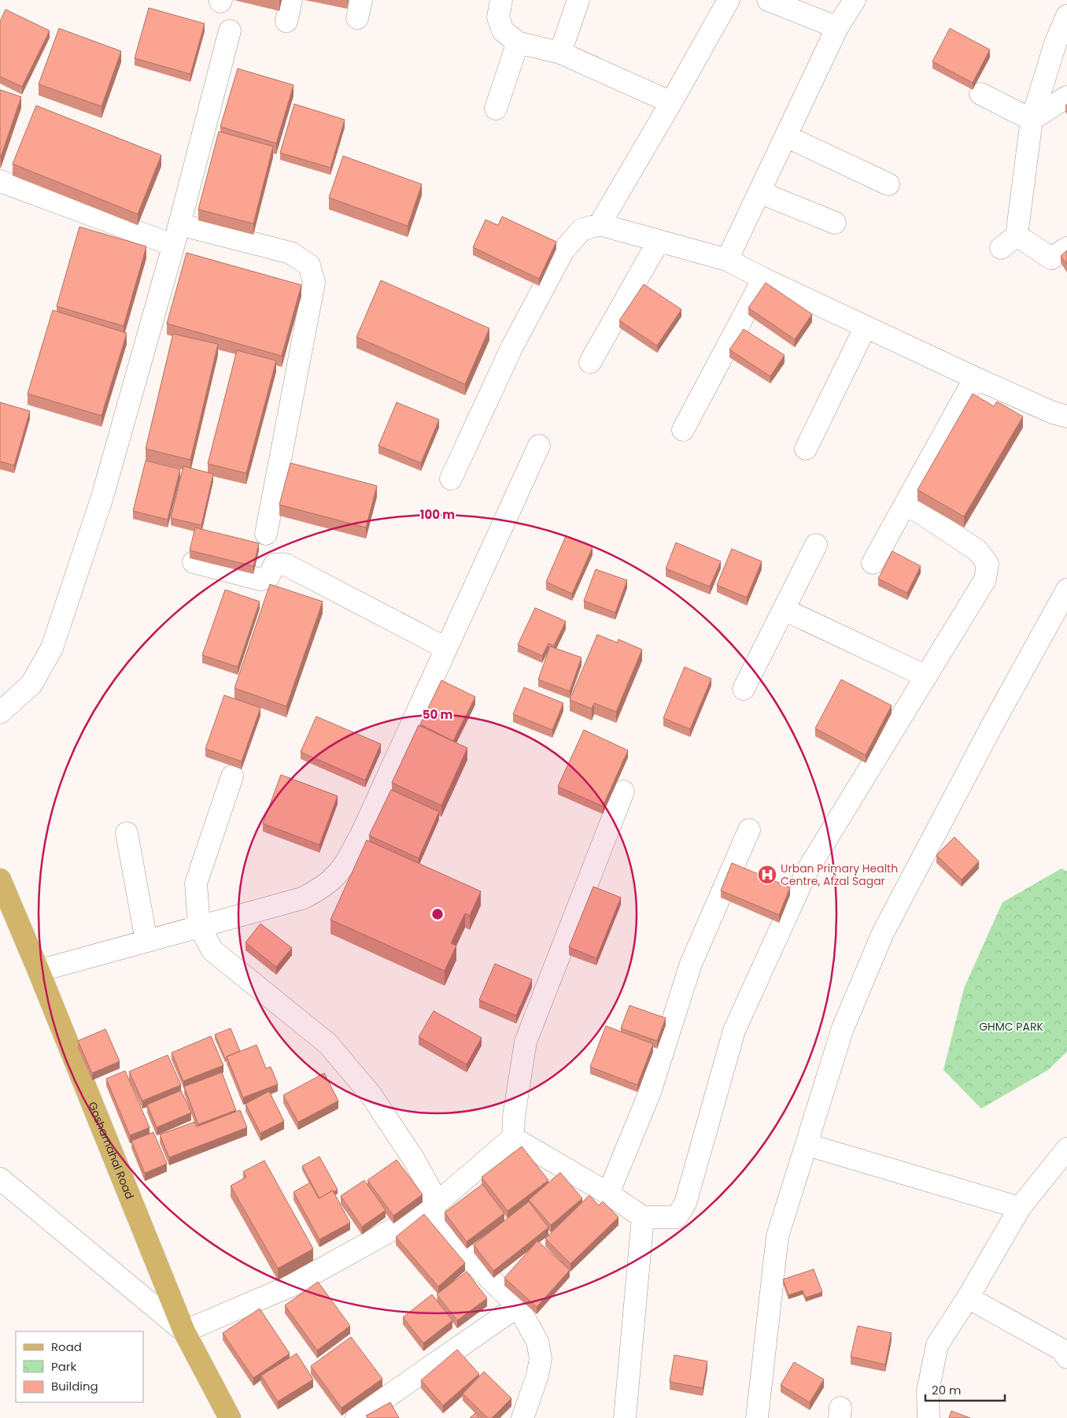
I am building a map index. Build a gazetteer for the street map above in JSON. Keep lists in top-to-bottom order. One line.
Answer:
{"streets":{"main road":["Goshamahal Road"]},"parks":["GHMC PARK"],"places":{"hospital":["Urban Primary Health Centre, Afzal Sagar"]},"legend":["Road","Park","Building"],"scale_bar":"20 m","rings":["100 m","50 m"]}
